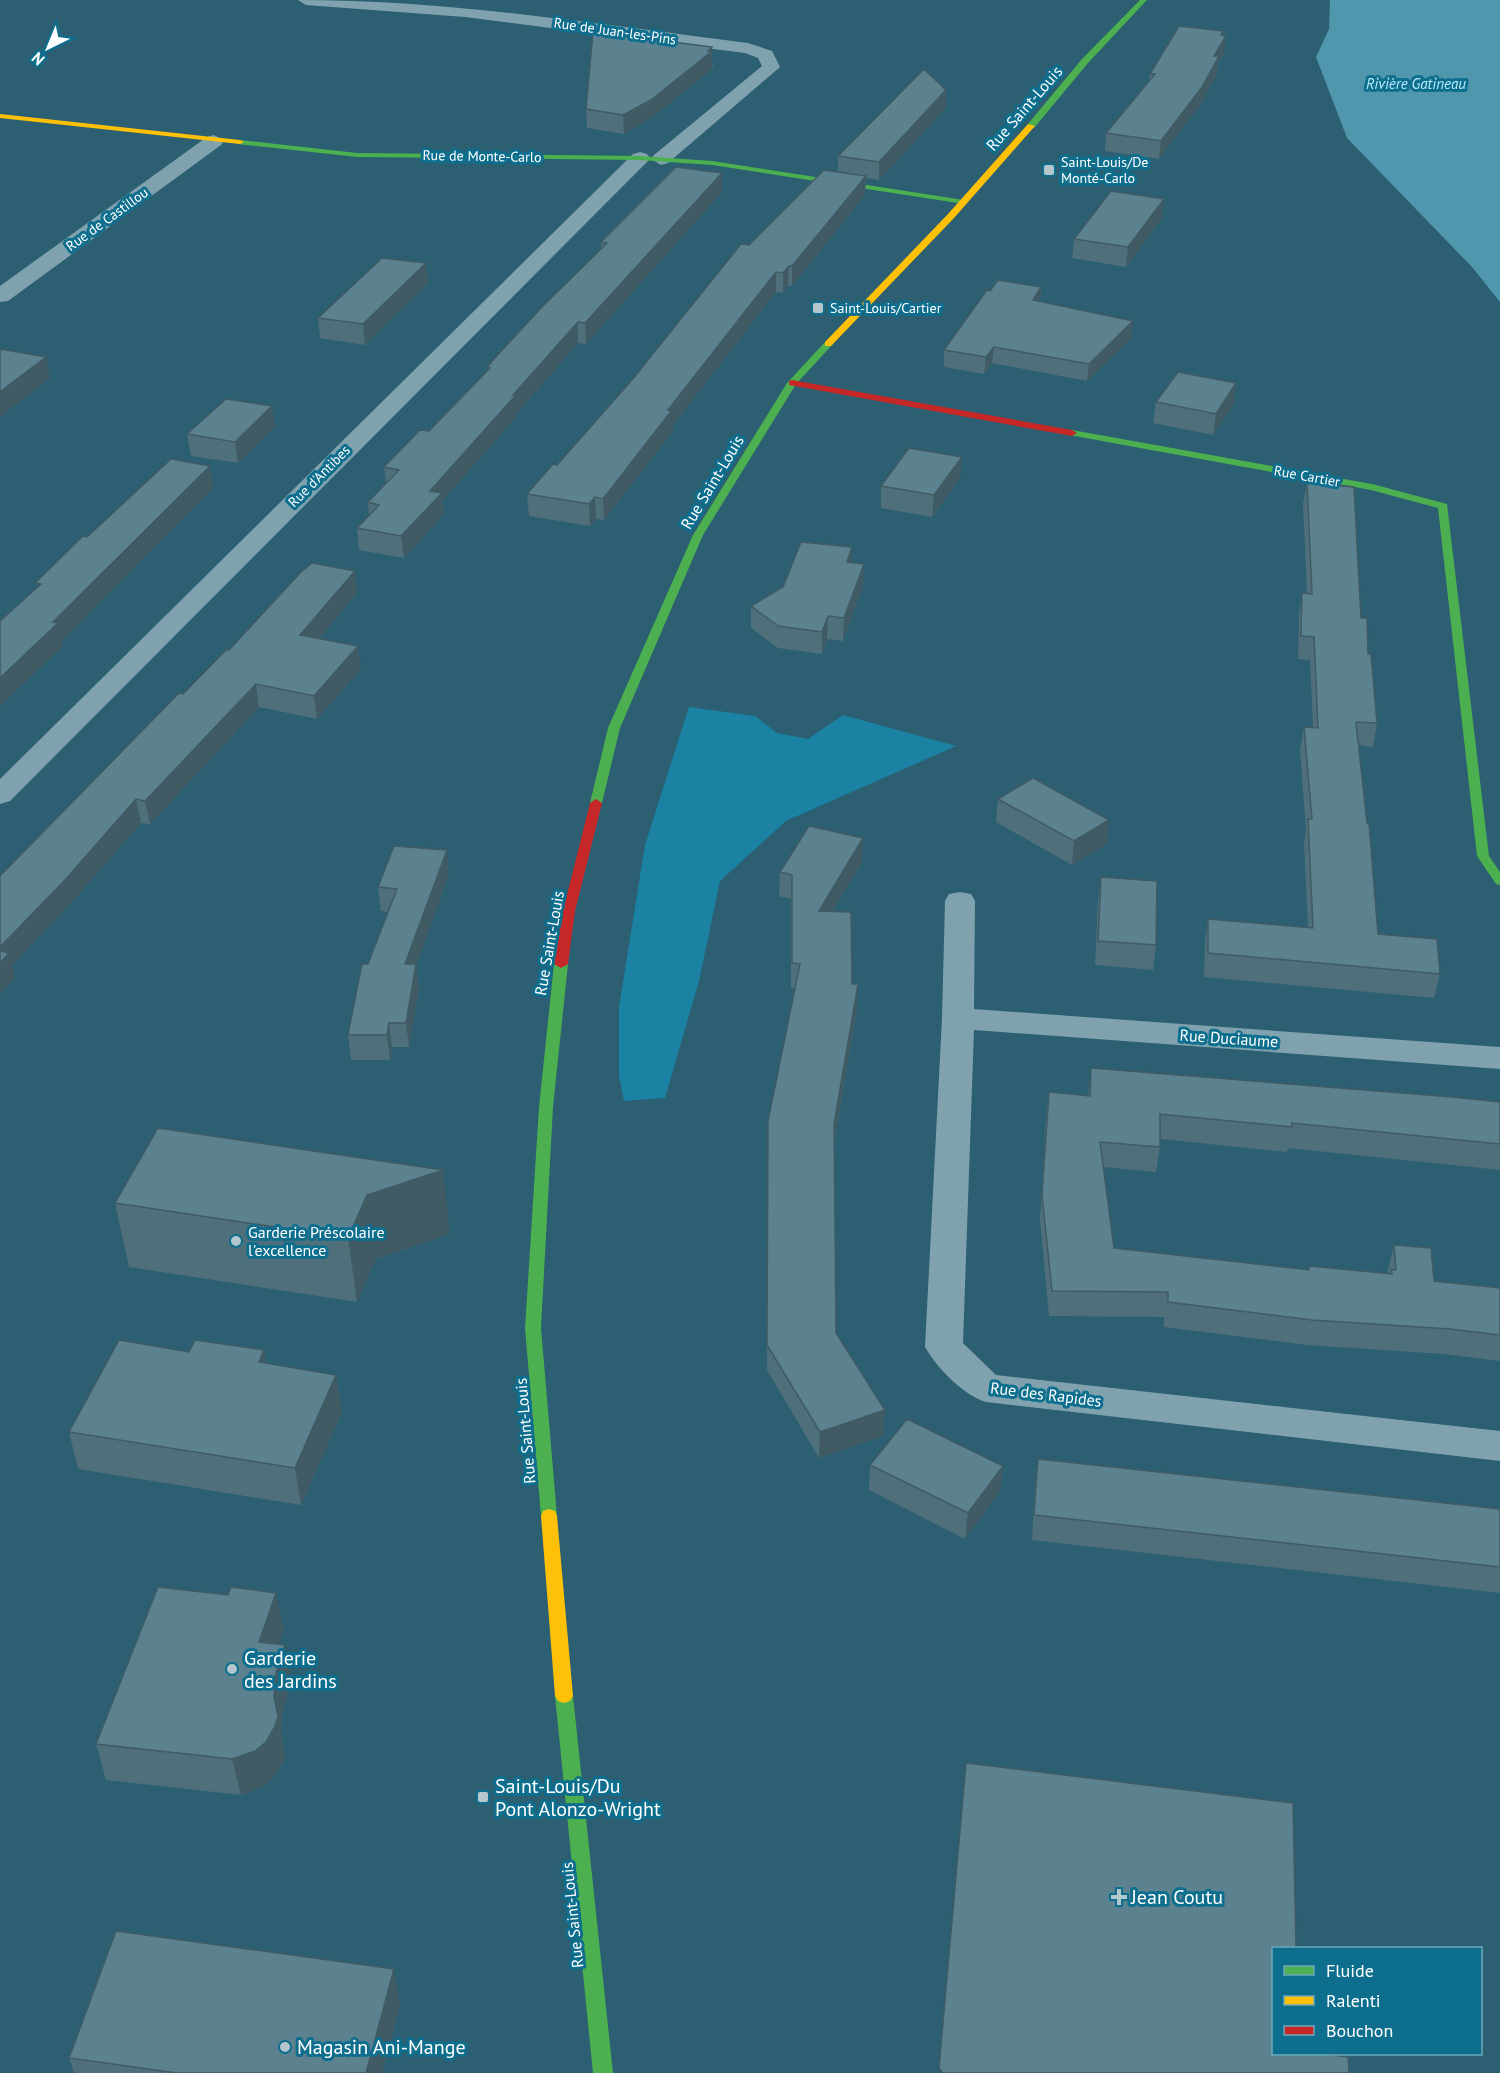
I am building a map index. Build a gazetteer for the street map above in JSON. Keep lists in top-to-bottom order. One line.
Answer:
{"streets":{"main road":["Rue Saint-Louis","Rue de Monte-Carlo","Rue Cartier"],"street":["Rue de Juan-les-Pins","Rue de Castillou","Rue d'Antibes","Rue Duciaume","Rue des Rapides"]},"crossings":[["Rue de Juan-les-Pins","Rue de Monte-Carlo"],["Rue de Juan-les-Pins","Rue d'Antibes"],["Rue Saint-Louis","Rue de Monte-Carlo"],["Rue Saint-Louis","Rue Cartier"],["Rue de Monte-Carlo","Rue de Castillou"],["Rue de Monte-Carlo","Rue d'Antibes"],["Rue Duciaume","Rue des Rapides"]],"water":["Rivière Gatineau"],"places":{"transit":["Saint-Louis/De Monté-Carlo","Saint-Louis/Cartier","Saint-Louis/Du Pont Alonzo-Wright"],"other":["Garderie Préscolaire l'excellence","Garderie des Jardins","Magasin Ani-Mange"],"health":["Jean Coutu"]},"legend":["Fluide","Ralenti","Bouchon"],"north":"bottom left"}
